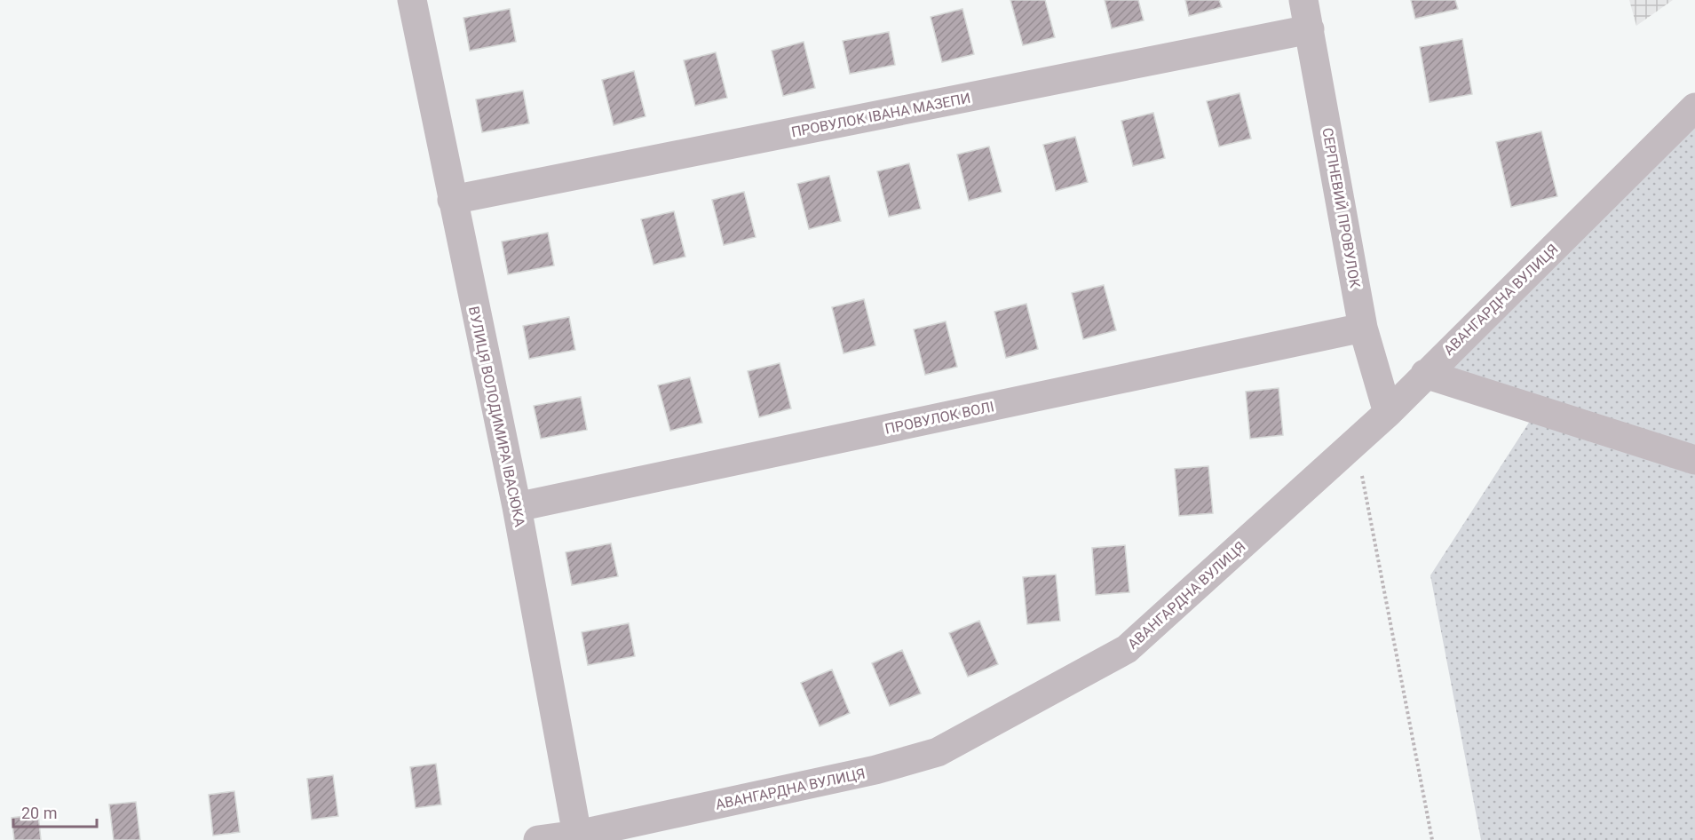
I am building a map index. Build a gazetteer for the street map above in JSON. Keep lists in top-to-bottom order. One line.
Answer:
{"streets":{"street":["ПРОВУЛОК ІВАНА МАЗЕПИ","СЕРПНЕВИЙ ПРОВУЛОК","АВАНГАРДНА ВУЛИЦЯ","ВУЛИЦЯ ВОЛОДИМИРА ІВАСЮКА","ПРОВУЛОК ВОЛІ"]},"crossings":[["ПРОВУЛОК ІВАНА МАЗЕПИ","СЕРПНЕВИЙ ПРОВУЛОК"],["ПРОВУЛОК ІВАНА МАЗЕПИ","ВУЛИЦЯ ВОЛОДИМИРА ІВАСЮКА"],["СЕРПНЕВИЙ ПРОВУЛОК","АВАНГАРДНА ВУЛИЦЯ"],["СЕРПНЕВИЙ ПРОВУЛОК","ПРОВУЛОК ВОЛІ"],["АВАНГАРДНА ВУЛИЦЯ","ВУЛИЦЯ ВОЛОДИМИРА ІВАСЮКА"],["ВУЛИЦЯ ВОЛОДИМИРА ІВАСЮКА","ПРОВУЛОК ВОЛІ"]],"scale_bar":"20 m"}
